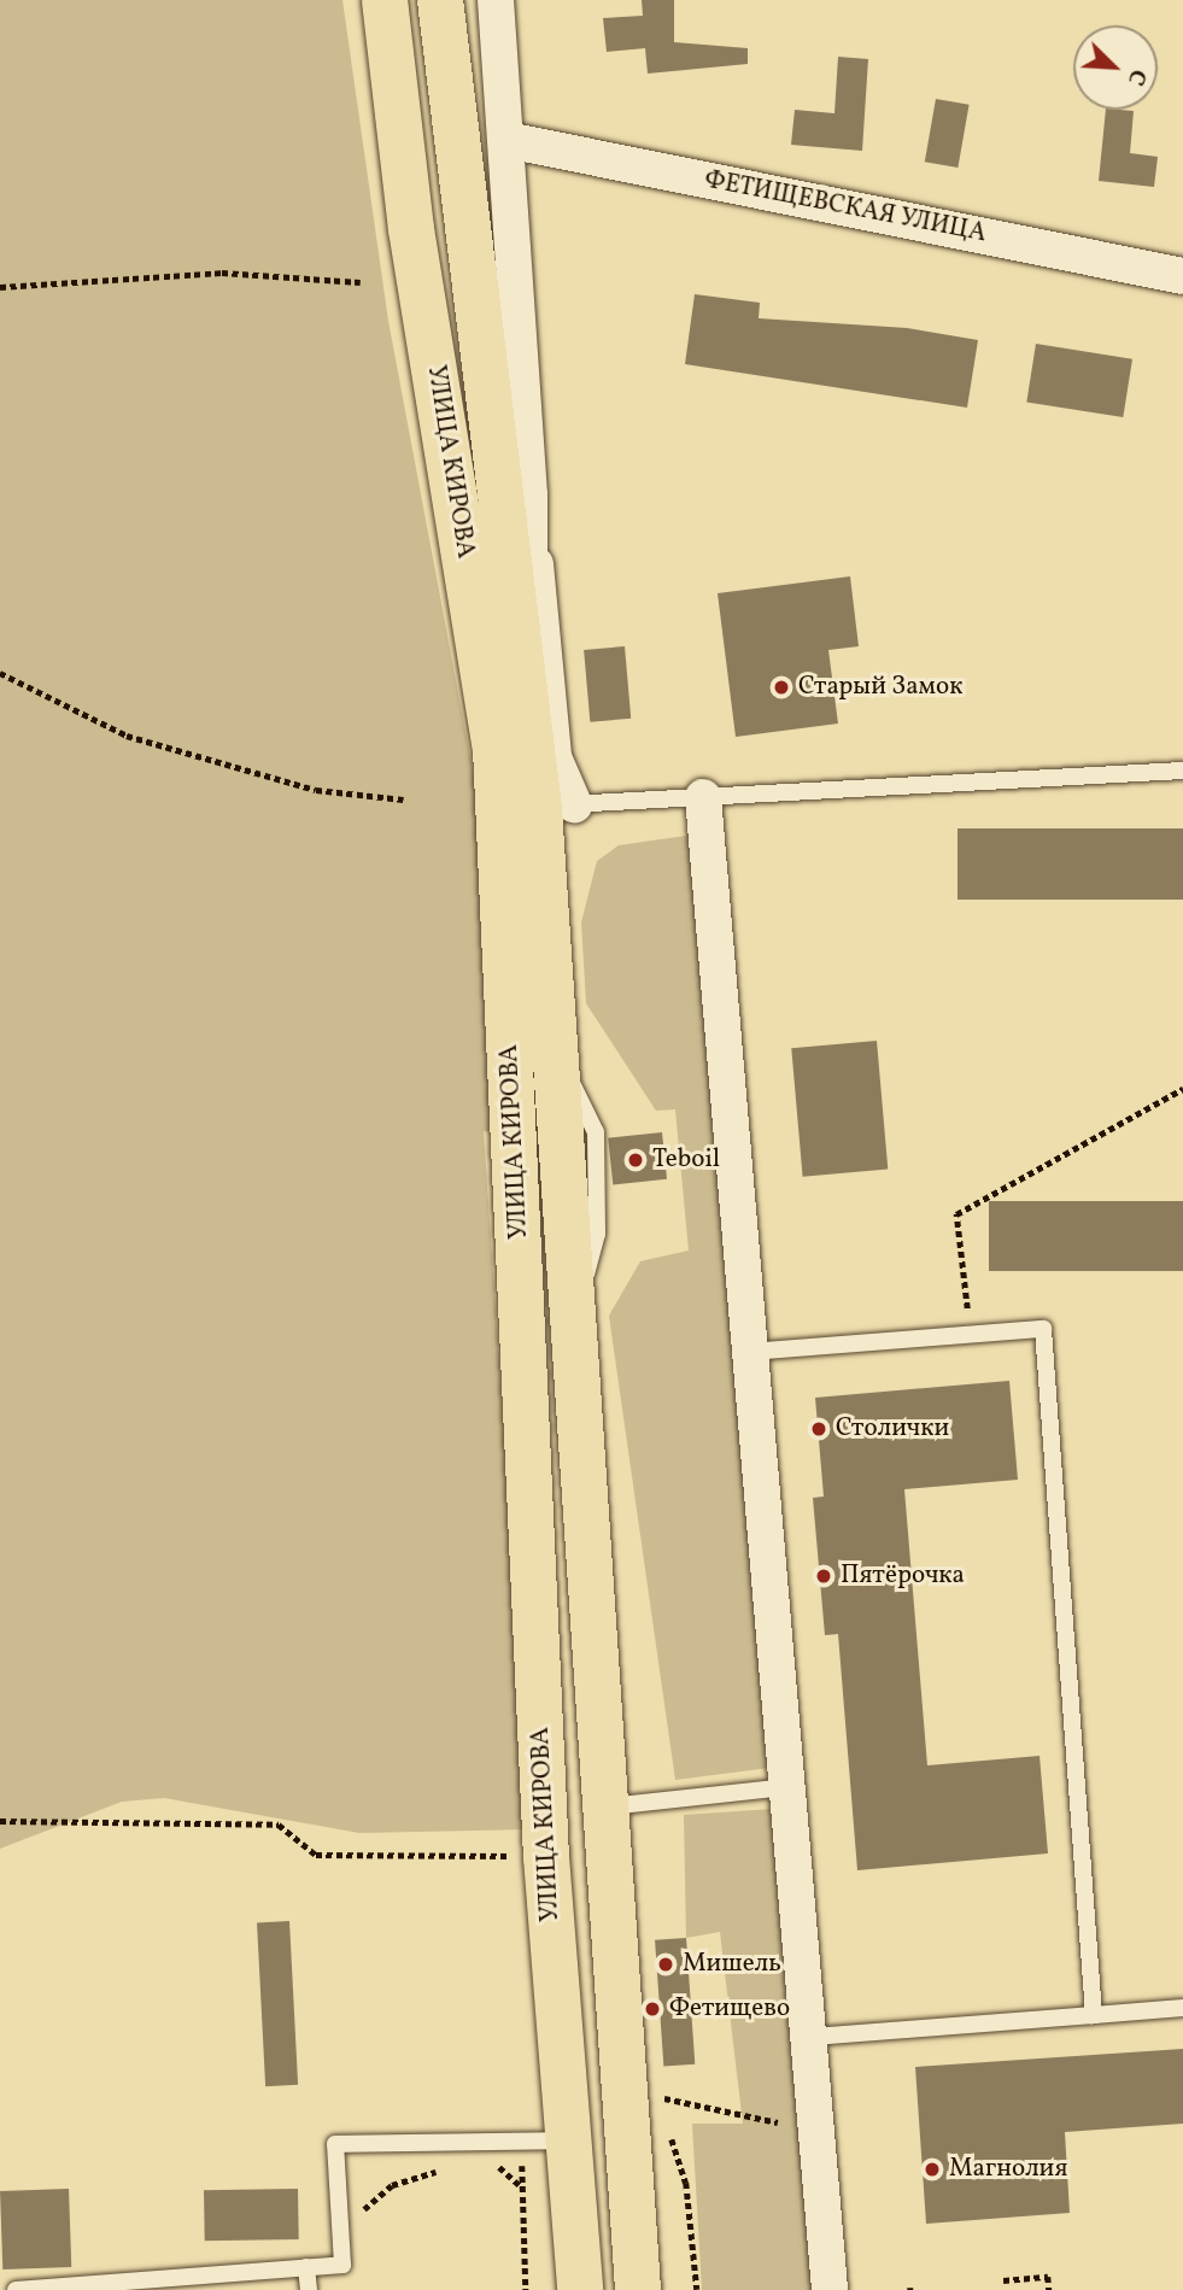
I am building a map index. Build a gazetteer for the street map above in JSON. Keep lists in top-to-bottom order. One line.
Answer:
{"streets":{"main road":["УЛИЦА КИРОВА"],"street":["ФЕТИЩЕВСКАЯ УЛИЦА"]},"crossings":[["ФЕТИЩЕВСКАЯ УЛИЦА","УЛИЦА КИРОВА"]],"places":["Старый Замок","Teboil","Столички","Пятёрочка","Мишель","Фетищево","Магнолия"],"north":"bottom right"}
